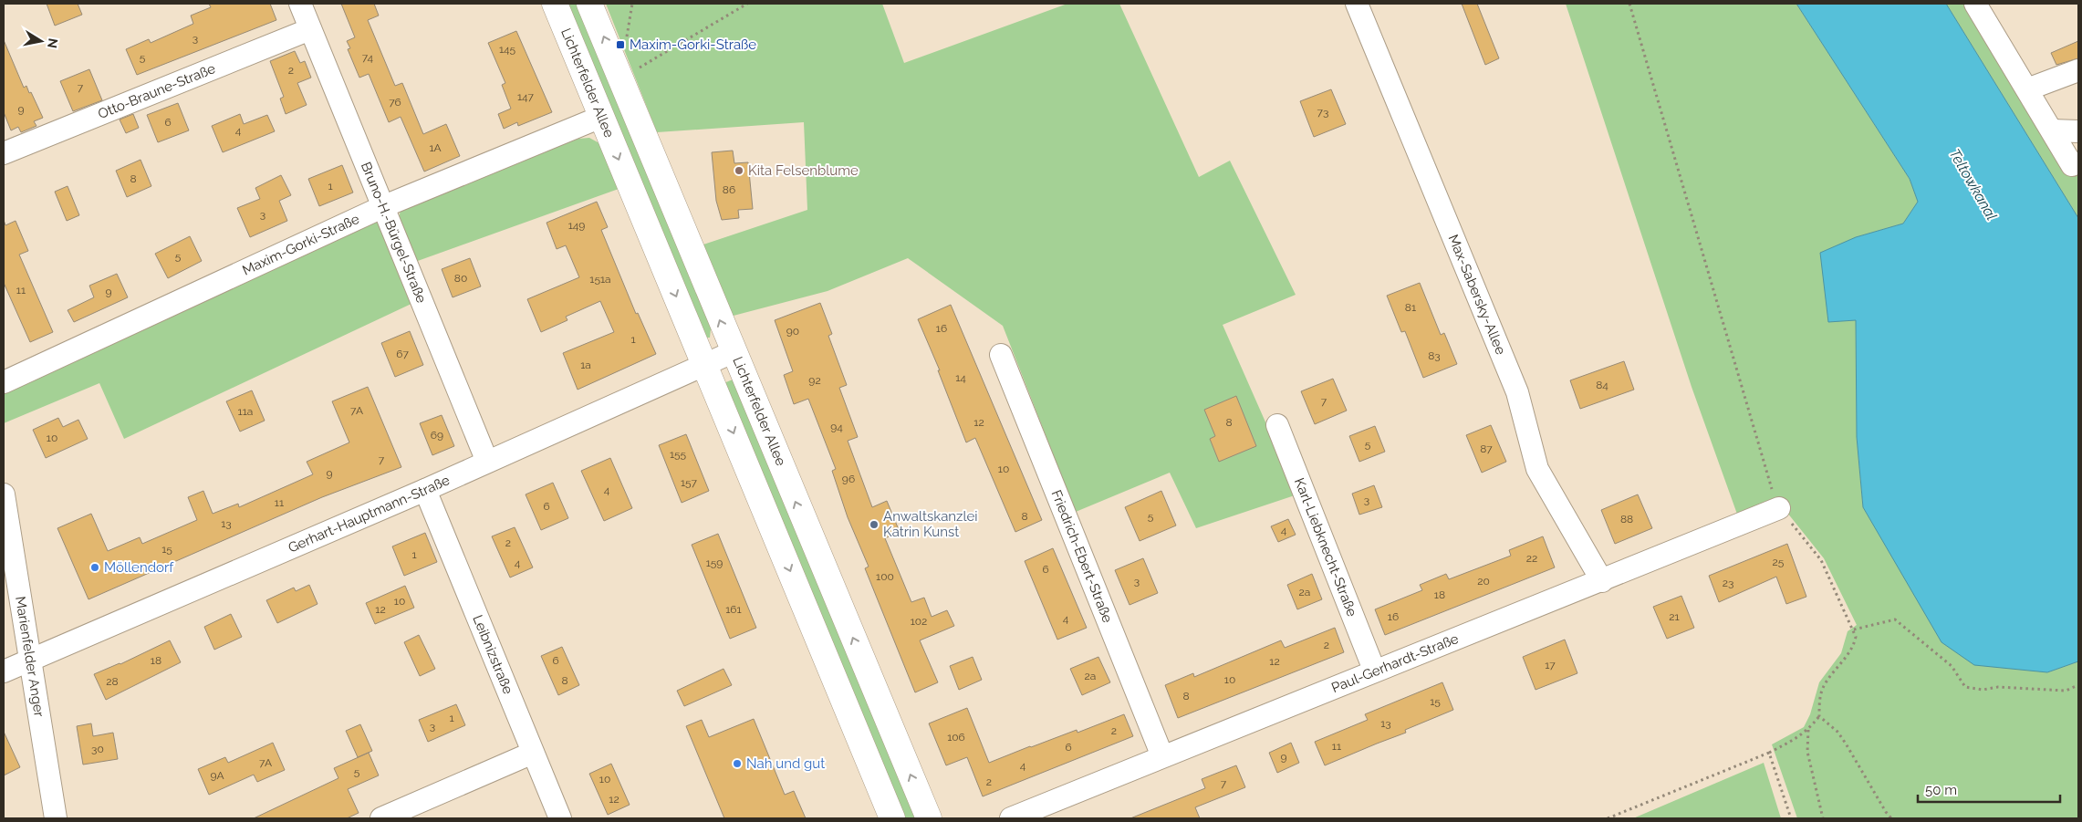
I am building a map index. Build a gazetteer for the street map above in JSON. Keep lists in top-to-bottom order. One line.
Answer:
{"streets":{"main road":["Lichterfelder Allee"],"street":["Otto-Braune-Straße","Bruno-H.-Bürgel-Straße","Maxim-Gorki-Straße","Max-Sabersky-Allee","Gerhart-Hauptmann-Straße","Karl-Liebknecht-Straße","Friedrich-Ebert-Straße","Leibnizstraße","Marienfelder Anger","Paul-Gerhardt-Straße"]},"crossings":[["Lichterfelder Allee","Maxim-Gorki-Straße"],["Lichterfelder Allee","Gerhart-Hauptmann-Straße"],["Otto-Braune-Straße","Bruno-H.-Bürgel-Straße"],["Bruno-H.-Bürgel-Straße","Maxim-Gorki-Straße"],["Bruno-H.-Bürgel-Straße","Gerhart-Hauptmann-Straße"],["Max-Sabersky-Allee","Paul-Gerhardt-Straße"],["Gerhart-Hauptmann-Straße","Leibnizstraße"],["Gerhart-Hauptmann-Straße","Marienfelder Anger"],["Karl-Liebknecht-Straße","Paul-Gerhardt-Straße"],["Friedrich-Ebert-Straße","Paul-Gerhardt-Straße"]],"water":["Teltowkanal"],"places":{"transit":["Maxim-Gorki-Straße"],"other":["Kita Felsenblume","Anwaltskanzlei Katrin Kunst","Möllendorf","Nah und gut"]},"house_numbers":["3","145","5","74","2","7","147","76","9","73","6","4","1A","8","1","86","3","149","5","80","151a","11","9","81","16","90","1","67","83","1a","14","92","84","7","7A","11a","12","8","94","69","10","5","87","155","7","10","9","96","157","4","3","11","6","8","5","88","13","4","2","15","1","22","25","4","159","6","100","3","20","23","2a","18","10","12","161","16","21","4","102","2","18","6","12","17","2a","10","8","28","8","15","1","13","3","2","106","11","6","30","9","7A","4","5","9A","10","2","7","12"],"scale_bar":"50 m","north":"right"}
